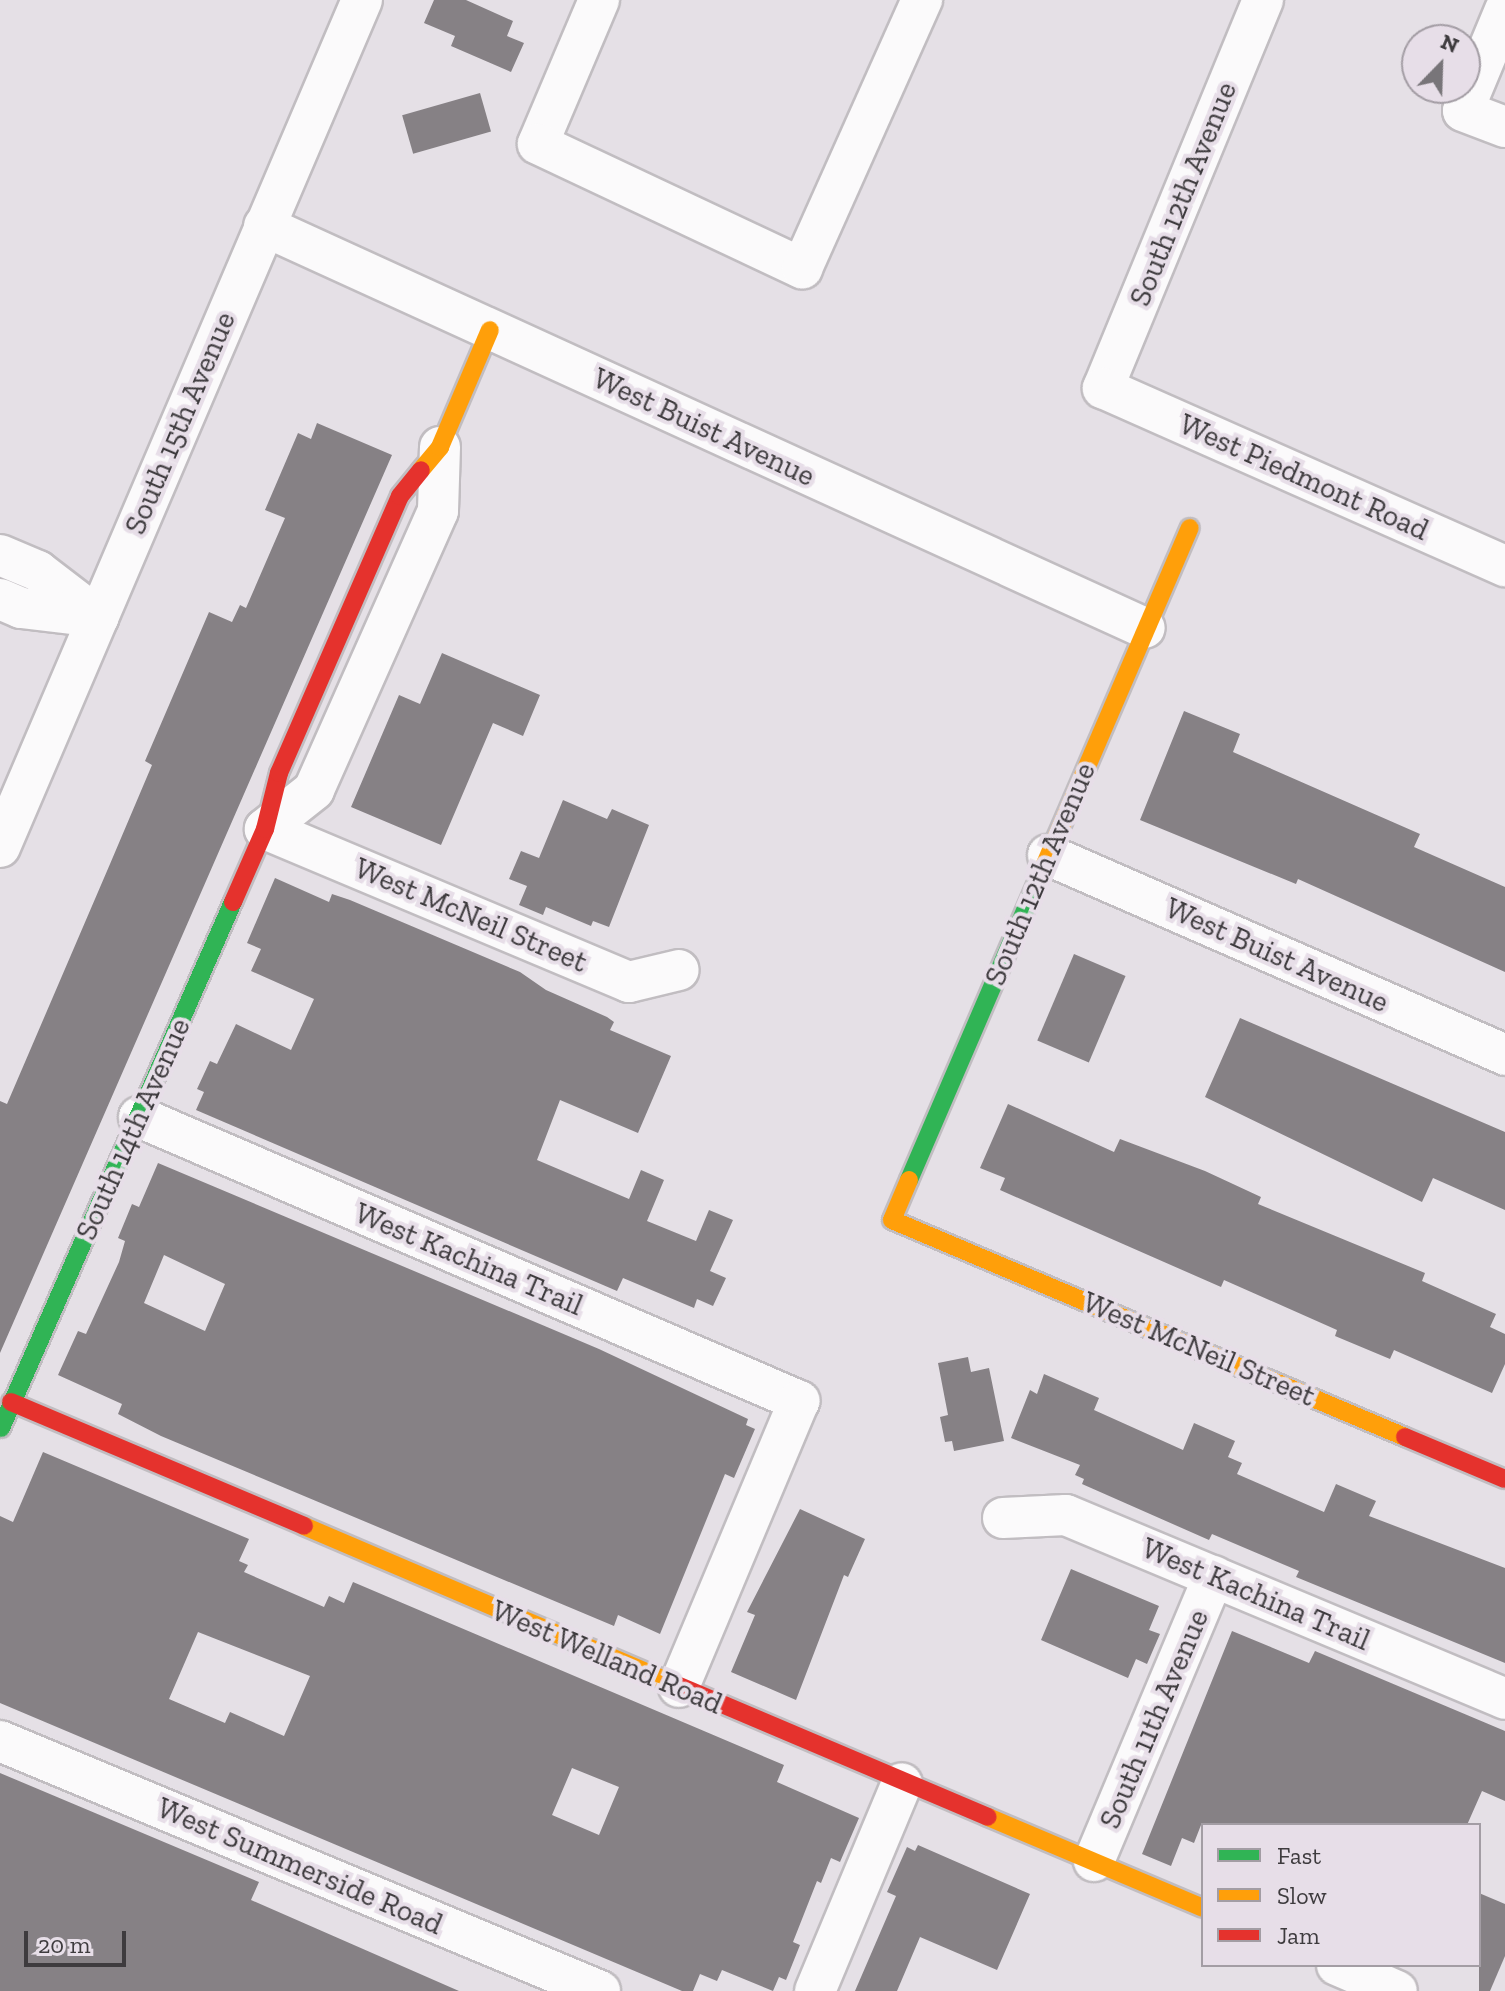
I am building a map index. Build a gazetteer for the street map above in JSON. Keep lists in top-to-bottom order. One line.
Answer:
{"streets":{"street":["South 12th Avenue","South 15th Avenue","West Buist Avenue","West Piedmont Road","West McNeil Street","South 14th Avenue","West Kachina Trail","West Welland Road","South 11th Avenue","West Summerside Road"]},"crossings":[["South 12th Avenue","West Buist Avenue"],["South 12th Avenue","West Piedmont Road"],["South 12th Avenue","West McNeil Street"],["South 15th Avenue","West Buist Avenue"],["West Buist Avenue","South 14th Avenue"],["West McNeil Street","South 14th Avenue"],["South 14th Avenue","West Kachina Trail"],["South 14th Avenue","West Welland Road"],["West Kachina Trail","West Welland Road"],["West Kachina Trail","South 11th Avenue"],["West Welland Road","South 11th Avenue"]],"legend":["Fast","Slow","Jam"],"scale_bar":"20 m","north":"top right"}
